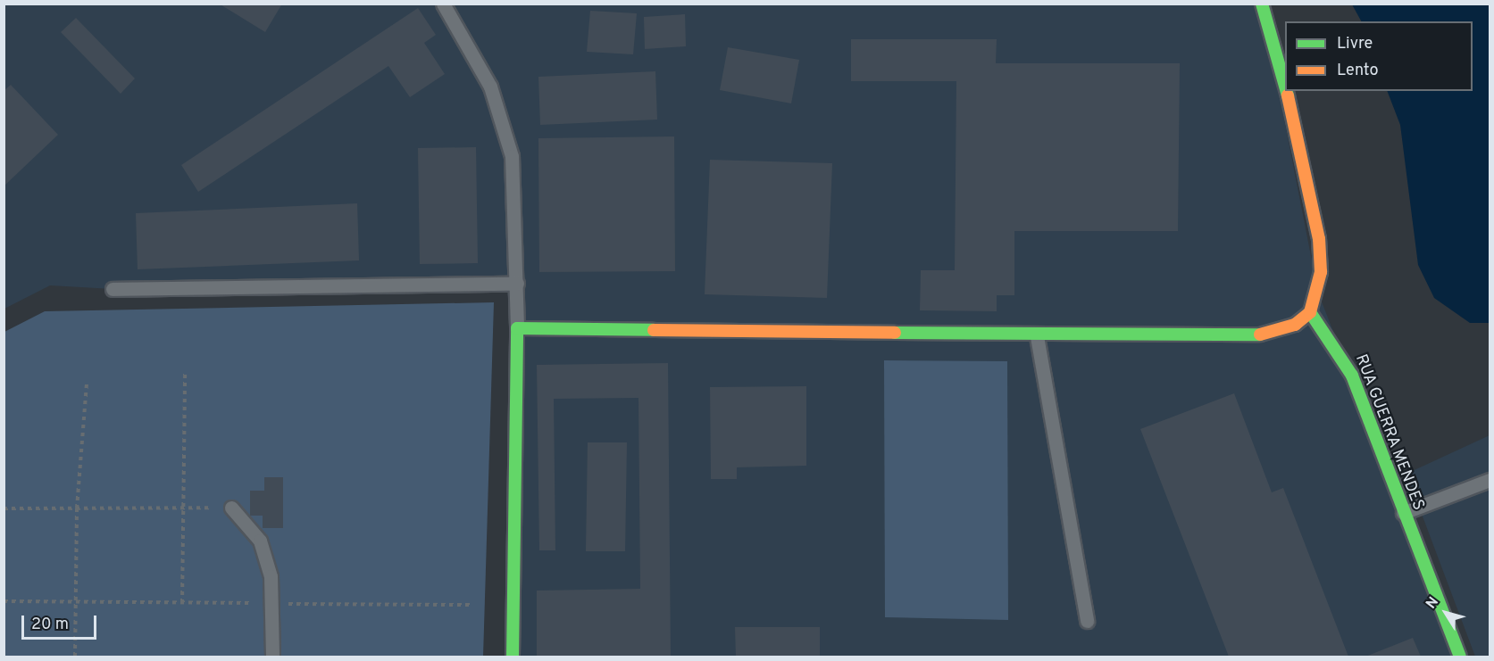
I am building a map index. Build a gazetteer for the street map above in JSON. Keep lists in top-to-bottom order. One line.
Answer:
{"streets":{"street":["RUA GUERRA MENDES"]},"legend":["Livre","Lento"],"scale_bar":"20 m","north":"top left"}
